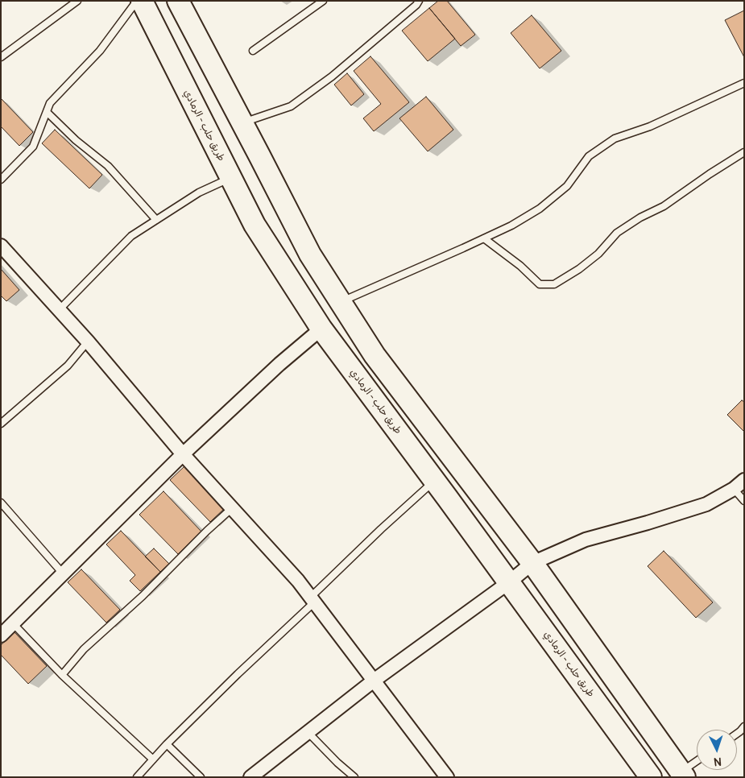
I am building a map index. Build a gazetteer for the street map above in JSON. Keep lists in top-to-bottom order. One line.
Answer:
{"streets":{"highway":["طريق حلب - الرمادي"]},"north":"bottom"}
